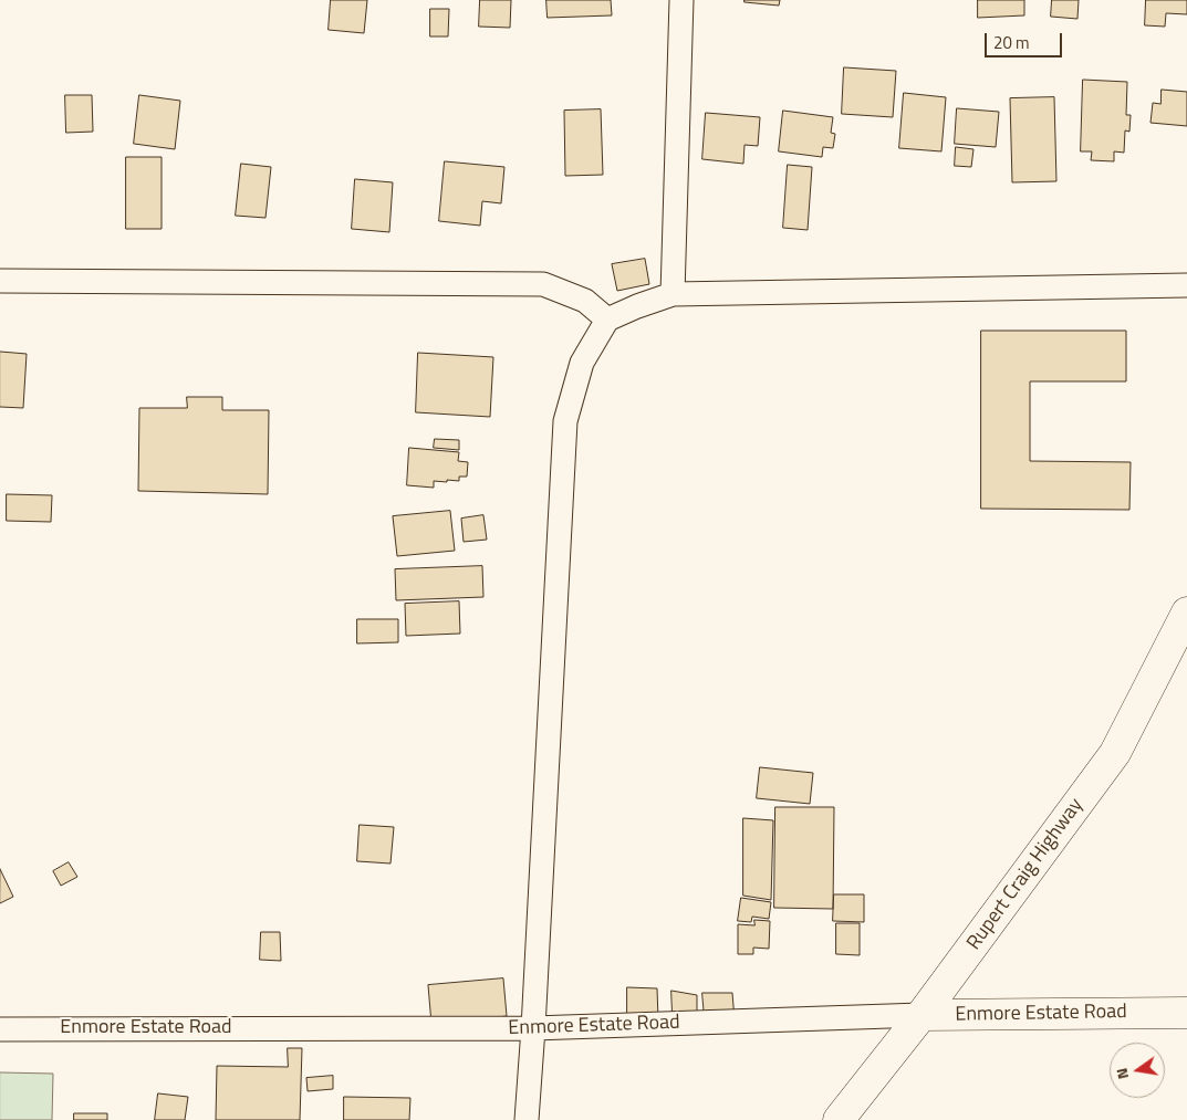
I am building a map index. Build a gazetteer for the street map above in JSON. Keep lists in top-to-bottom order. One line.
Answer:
{"streets":{"main road":["Rupert Craig Highway","Enmore Estate Road"]},"crossings":[["Rupert Craig Highway","Enmore Estate Road"]],"scale_bar":"20 m","north":"left"}
